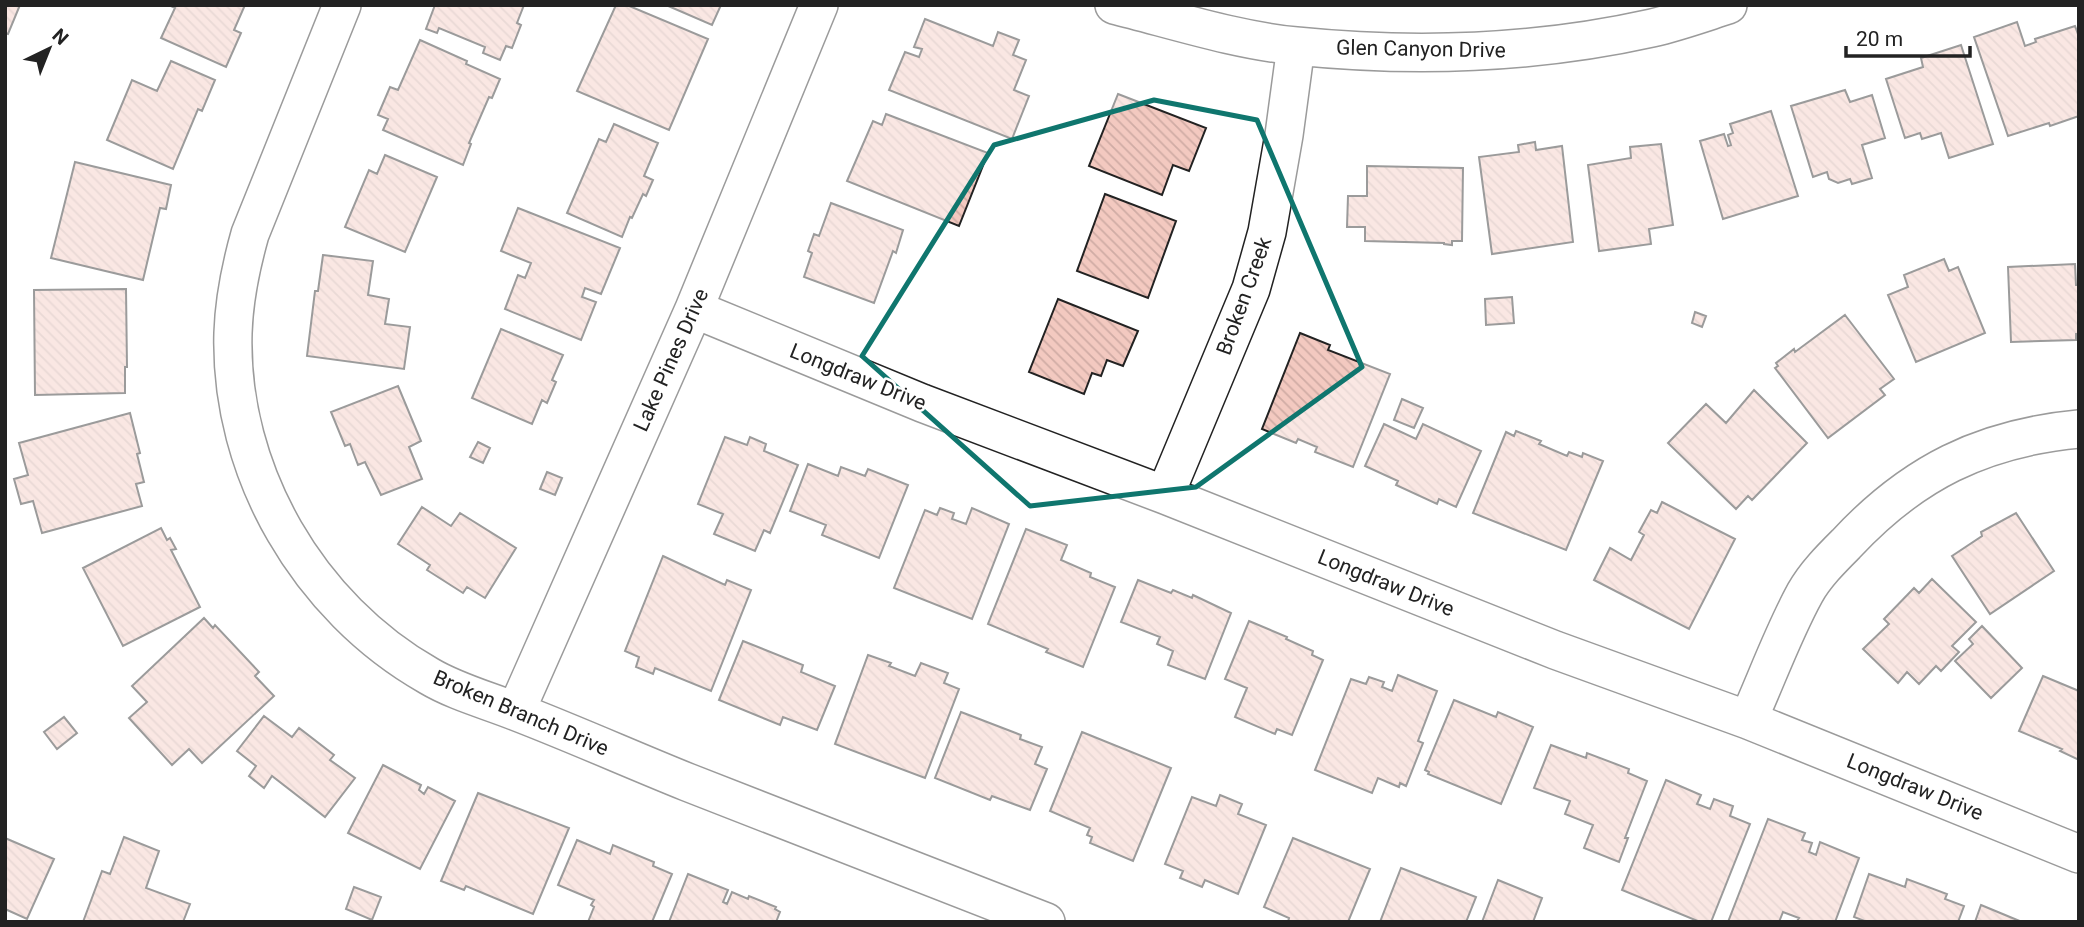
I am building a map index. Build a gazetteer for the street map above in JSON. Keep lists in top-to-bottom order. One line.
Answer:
{"streets":{"street":["Glen Canyon Drive","Broken Creek","Lake Pines Drive","Longdraw Drive","Broken Branch Drive"]},"crossings":[["Glen Canyon Drive","Broken Creek"],["Broken Creek","Longdraw Drive"],["Lake Pines Drive","Longdraw Drive"],["Lake Pines Drive","Broken Branch Drive"]],"scale_bar":"20 m","north":"top right"}
